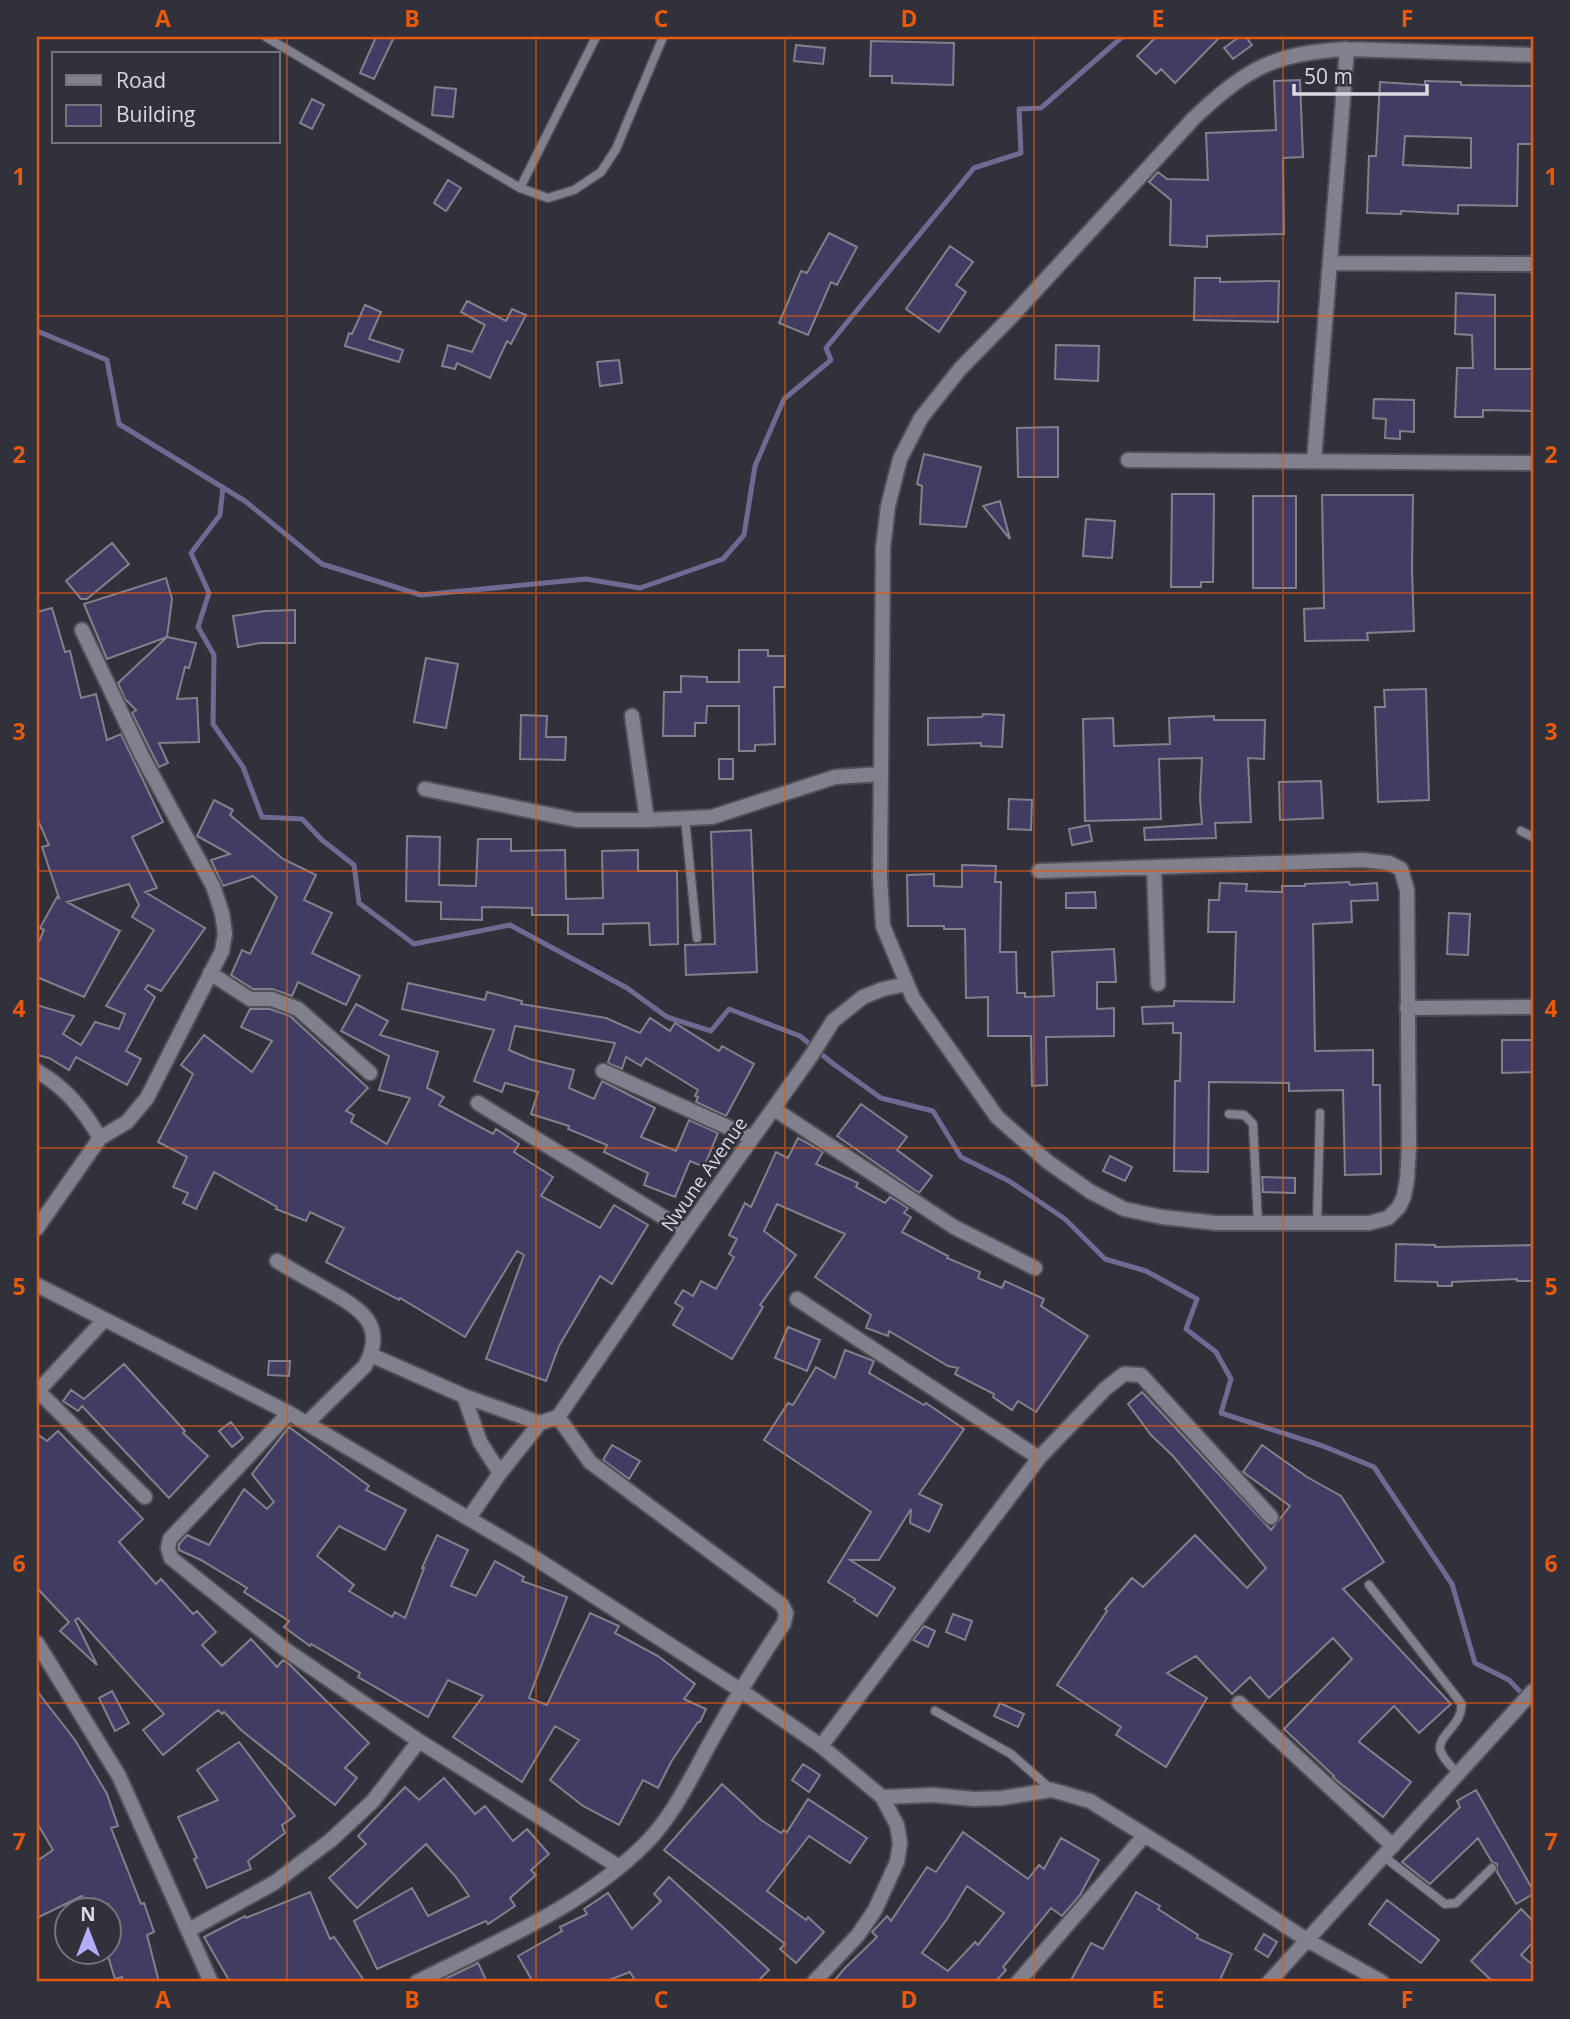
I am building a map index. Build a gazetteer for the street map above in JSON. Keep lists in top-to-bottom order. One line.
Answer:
{"streets":{"street":["Nwune Avenue"]},"legend":["Road","Building"],"scale_bar":"50 m","north":"top","grid":{"columns":["A","B","C","D","E","F"],"rows":["1","2","3","4","5","6","7"]}}
